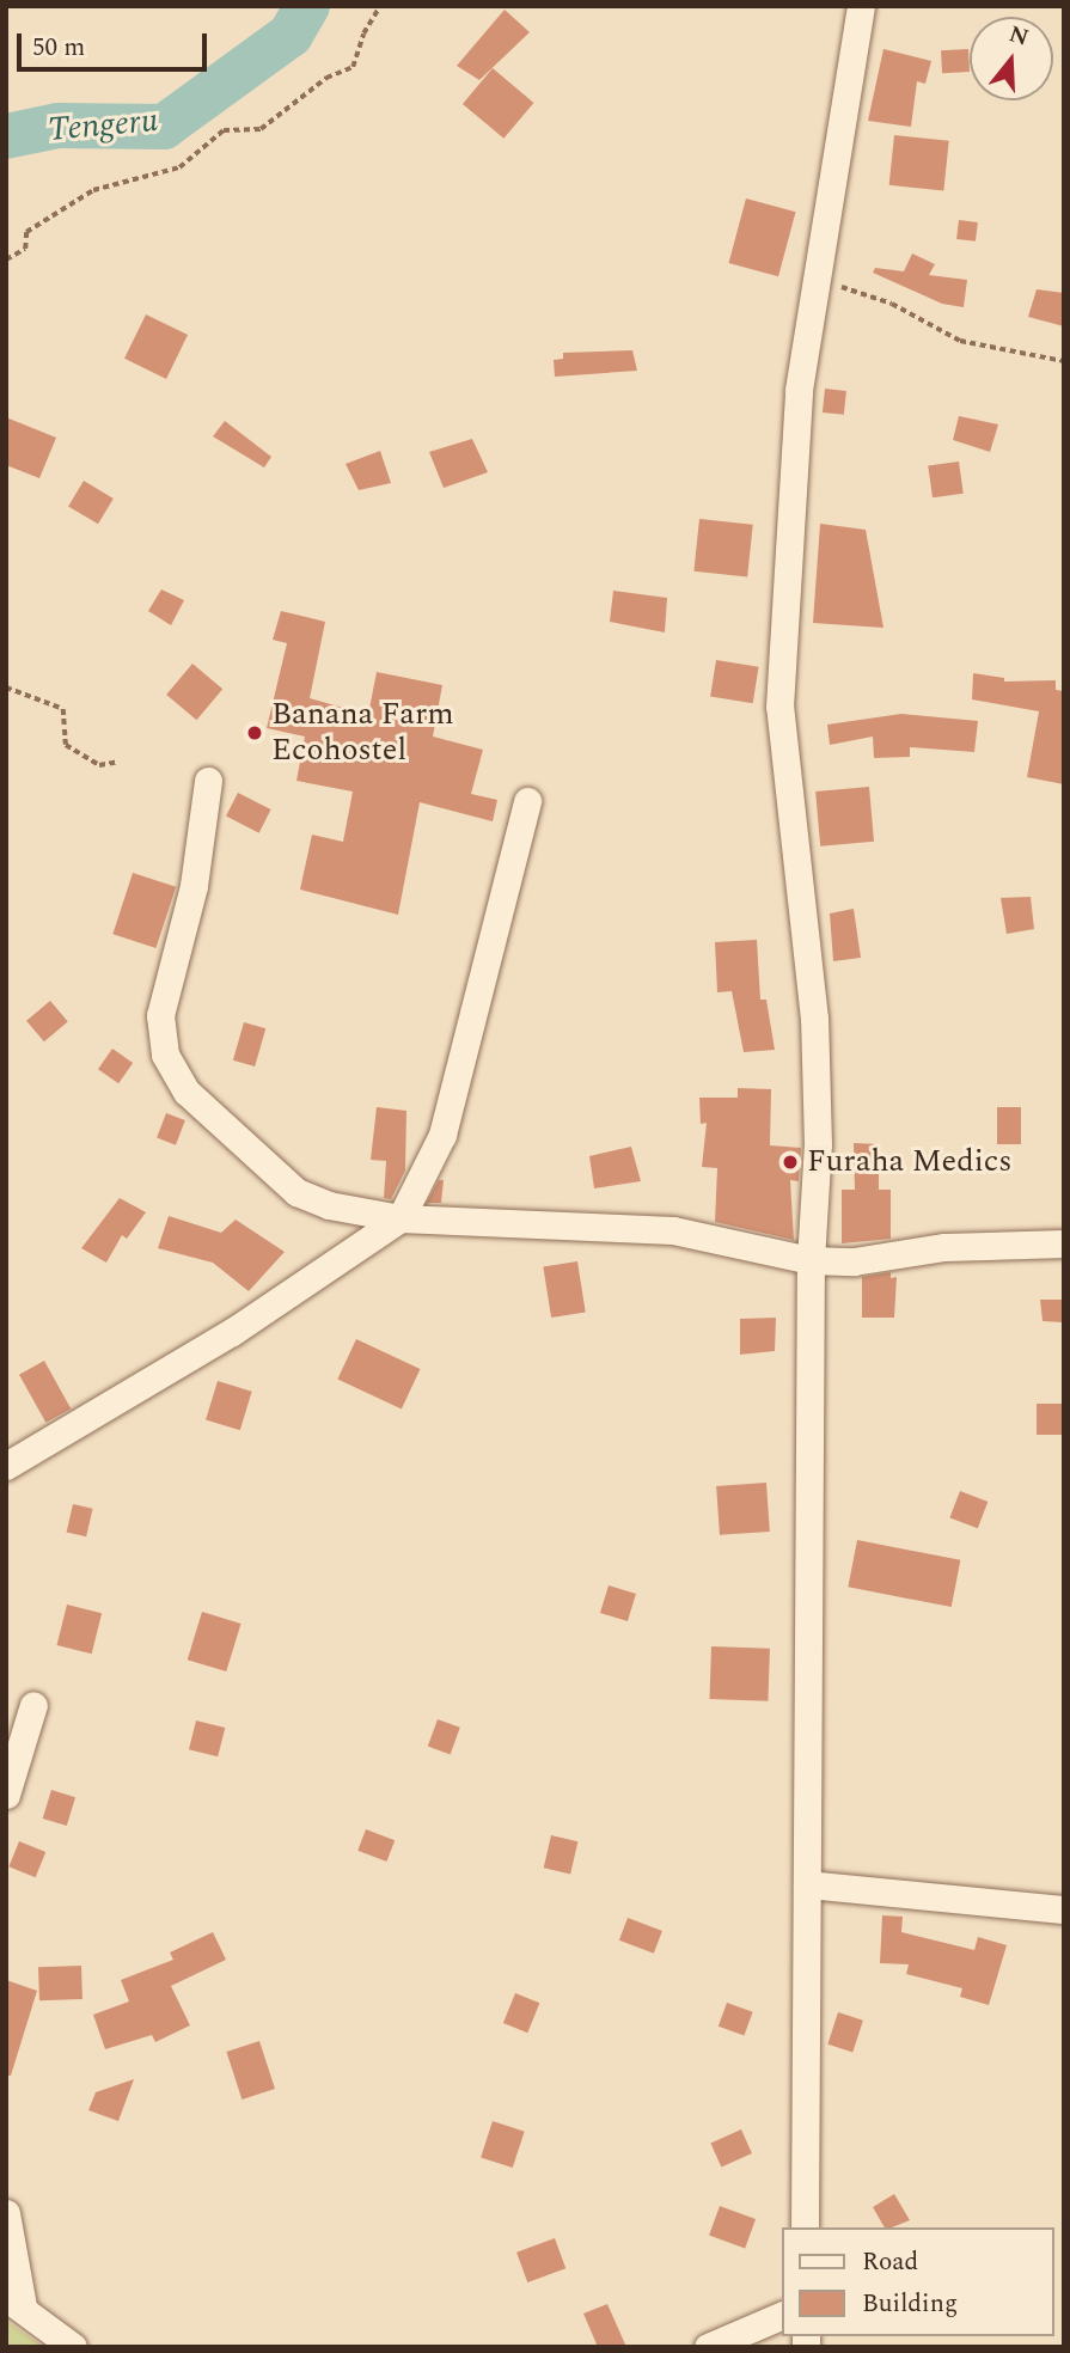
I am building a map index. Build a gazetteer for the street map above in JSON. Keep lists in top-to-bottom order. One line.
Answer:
{"water":["Tengeru"],"places":["Banana Farm Ecohostel","Furaha Medics"],"legend":["Road","Building"],"scale_bar":"50 m","north":"top"}
